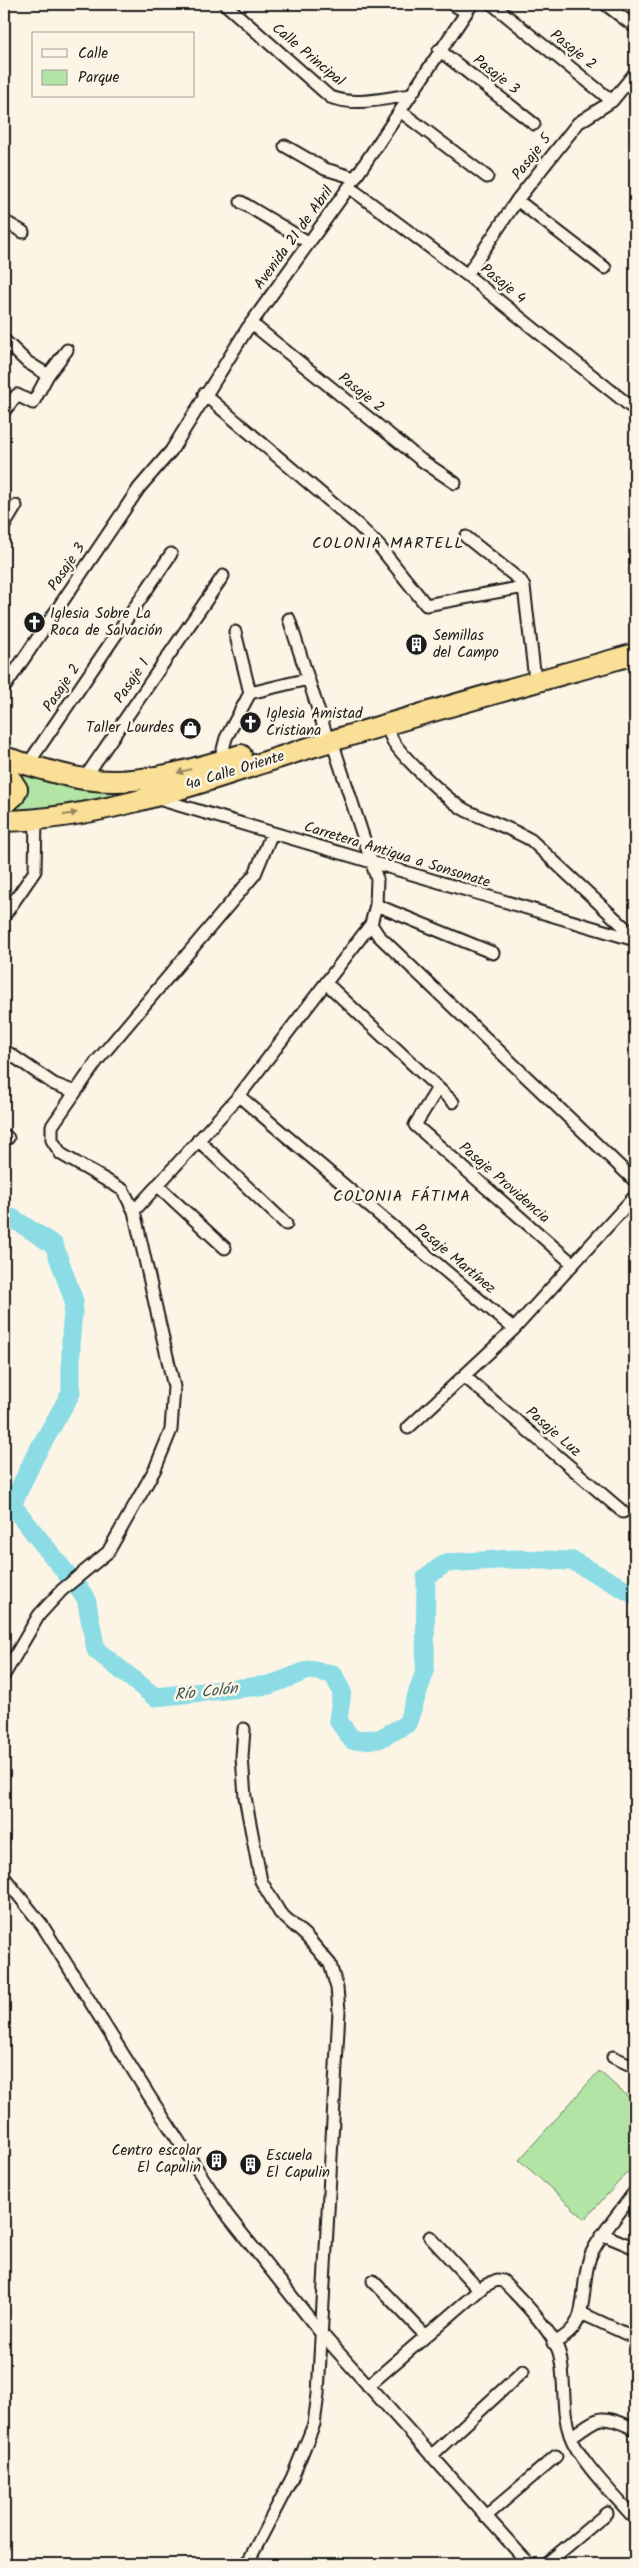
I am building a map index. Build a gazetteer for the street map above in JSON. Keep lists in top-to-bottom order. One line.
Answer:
{"streets":{"highway":["4a Calle Oriente"],"street":["Pasaje 2","Calle Principal","Pasaje 3","Pasaje 5","Avenida 21 de Abril","Pasaje 4","Pasaje 1","Carretera Antigua a Sonsonate","Pasaje Providencia","Pasaje Martínez","Pasaje Luz"]},"crossings":[["Pasaje 2","Pasaje 5"],["Pasaje 2","Avenida 21 de Abril"],["Pasaje 2","4a Calle Oriente"],["Calle Principal","Avenida 21 de Abril"],["Pasaje 3","Avenida 21 de Abril"],["Pasaje 5","Pasaje 4"],["Avenida 21 de Abril","Pasaje 4"],["Pasaje 1","4a Calle Oriente"],["4a Calle Oriente","Carretera Antigua a Sonsonate"]],"districts":["COLONIA MARTELL","COLONIA FÁTIMA"],"water":["Río Colón"],"places":{"church":["Iglesia Sobre La Roca de Salvación","Iglesia Amistad Cristiana"],"building":["Semillas del Campo","Centro escolar El Capulin","Escuela El Capulin"],"shop":["Taller Lourdes"]},"legend":["Calle","Parque"]}
